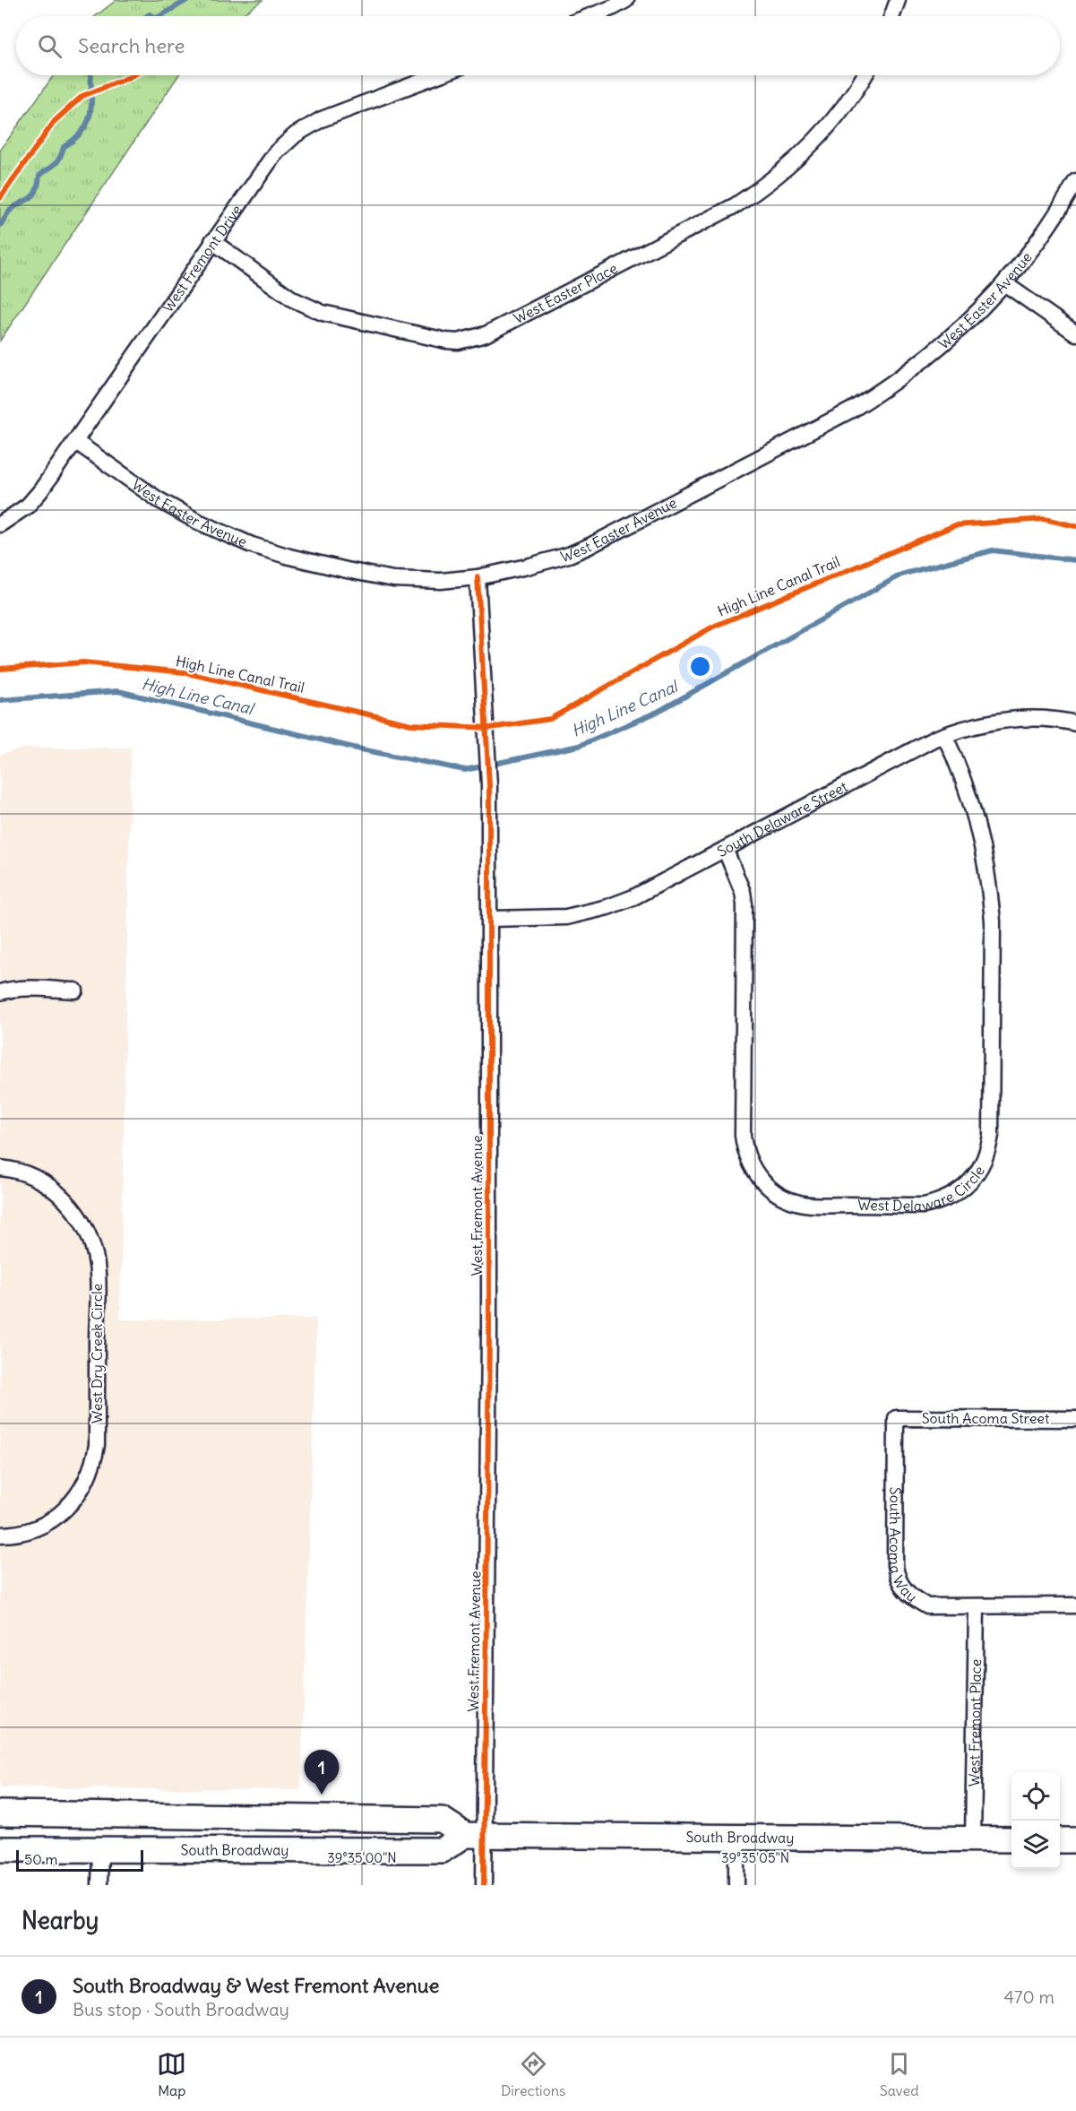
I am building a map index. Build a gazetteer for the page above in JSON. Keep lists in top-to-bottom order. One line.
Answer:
{"streets":{"main road":["South Broadway"],"street":["West Fremont Drive","West Easter Place","West Easter Avenue","South Delaware Street","West Delaware Circle","West Fremont Avenue","West Dry Creek Circle","South Acoma Street","South Acoma Way","West Fremont Place"],"cycle path":["High Line Canal Trail"]},"crossings":[["West Fremont Drive","West Easter Place"],["West Fremont Drive","West Easter Avenue"],["West Easter Avenue","West Fremont Avenue"],["South Delaware Street","West Delaware Circle"],["South Delaware Street","West Fremont Avenue"],["West Fremont Avenue","South Broadway"],["South Acoma Street","South Acoma Way"],["South Acoma Way","West Fremont Place"],["West Fremont Place","South Broadway"]],"water":["High Line Canal"],"scale_bar":"50 m","page":{"search":"Search here","pins":"1","scale":"50 m","heading":"Nearby","list":[{"mark":"1","name":"South Broadway & West Fremont Avenue","note":"Bus stop · South Broadway","value":"470 m"}],"nav":["Map","Directions","Saved"]},"coordinates":["39°35'00\"N","39°35'05\"N"]}
